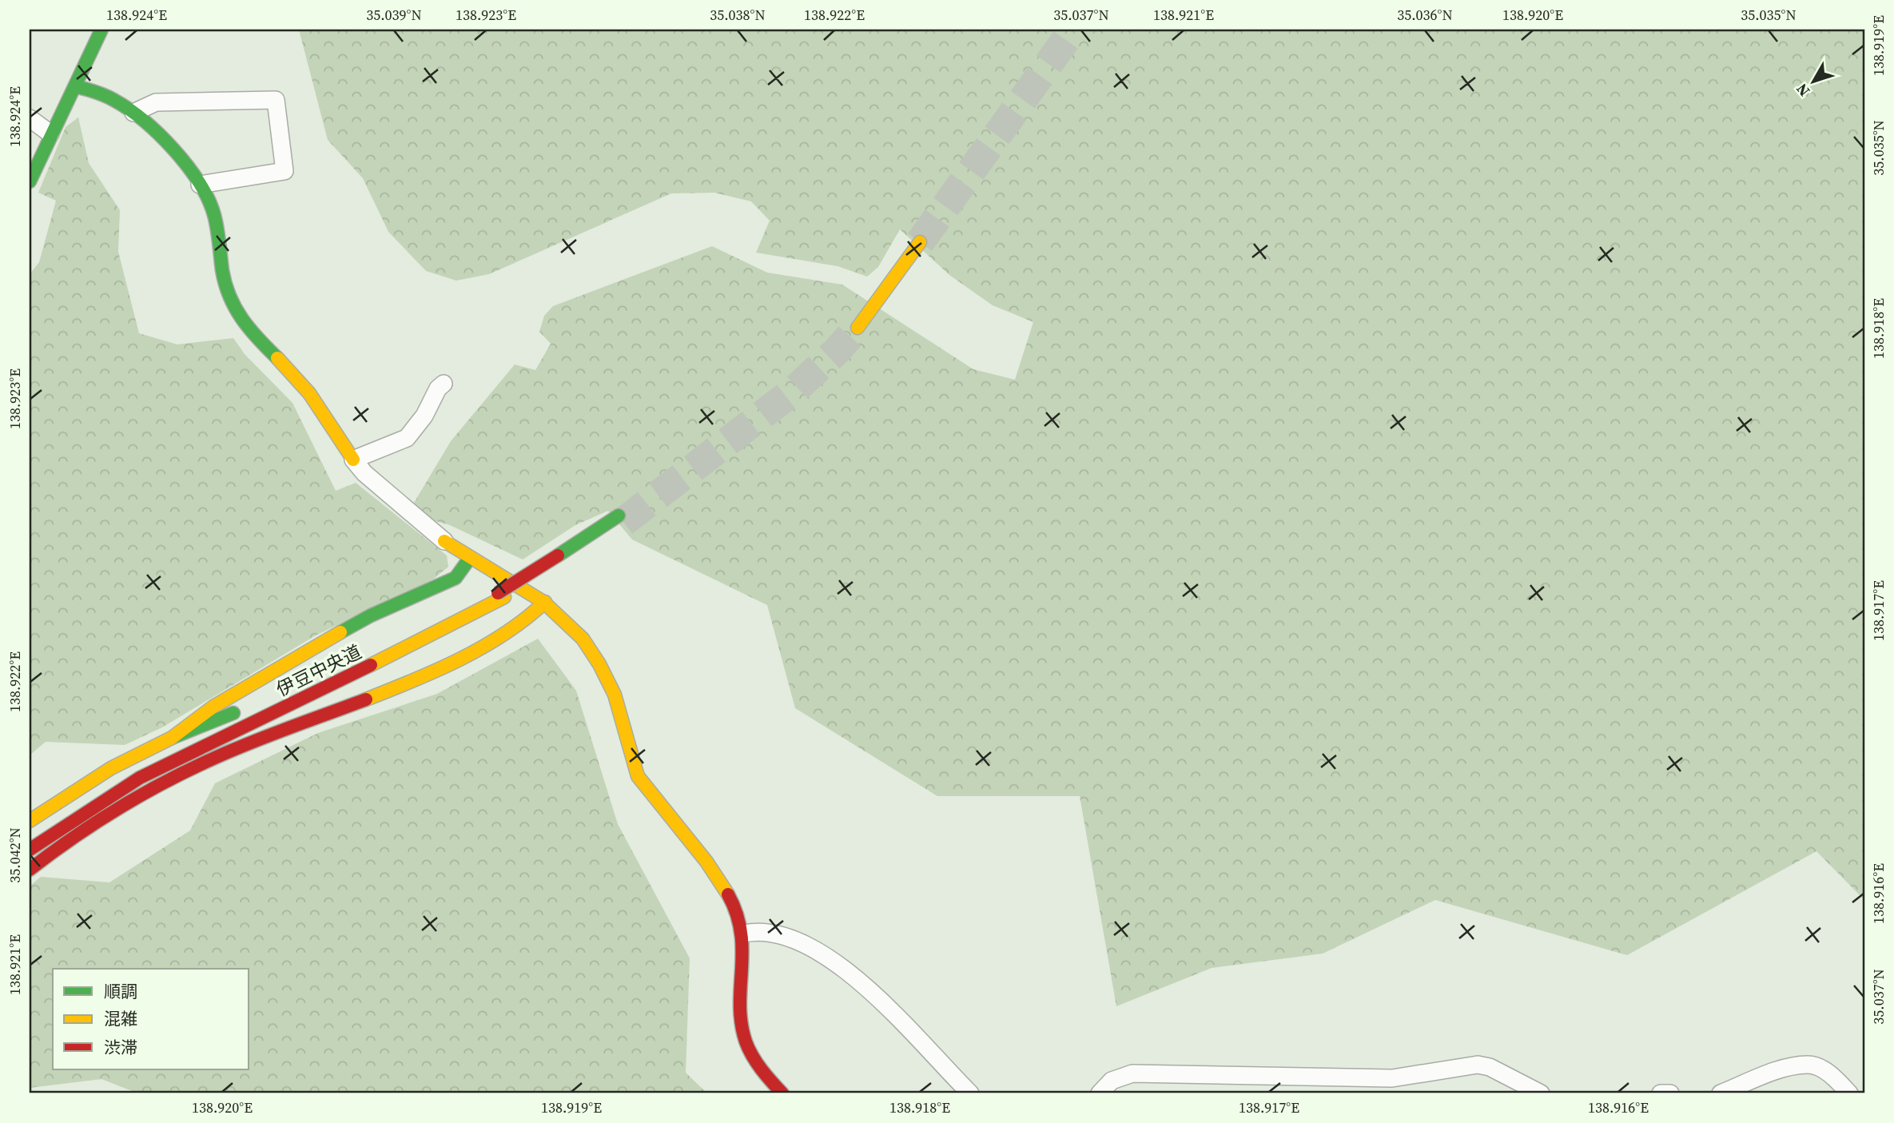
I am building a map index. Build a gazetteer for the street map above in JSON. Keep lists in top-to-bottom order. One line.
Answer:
{"streets":{"main road":["伊豆中央道"]},"legend":["順調","混雑","渋滞"],"north":"bottom left","coordinates":["138.924°E","35.039°N","138.923°E","35.038°N","138.922°E","35.037°N","138.921°E","35.036°N","138.920°E","35.035°N","138.919°E","138.918°E","138.917°E","35.042°N","138.916°E"]}
